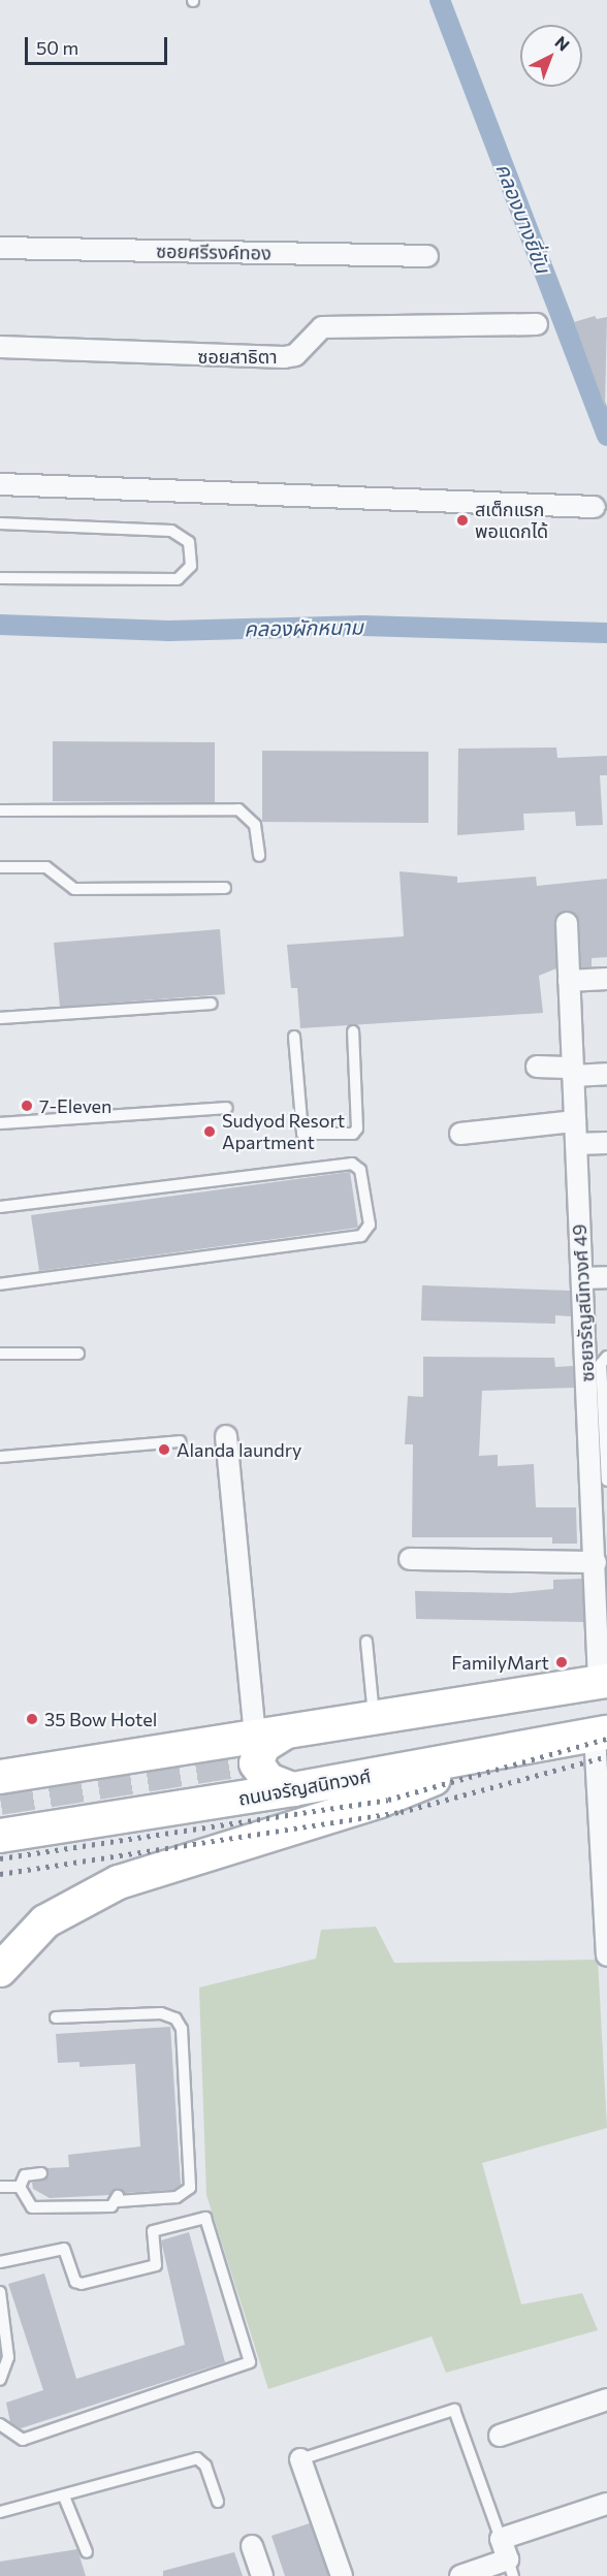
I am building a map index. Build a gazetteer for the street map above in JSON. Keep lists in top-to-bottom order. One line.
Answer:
{"streets":{"main road":["ถนนจรัญสนิทวงศ์"],"street":["ซอยศรีรงค์ทอง","ซอยสาธิตา","ซอยจรัญสนิทวงศ์ 49"]},"crossings":[["ซอยจรัญสนิทวงศ์ 49","ถนนจรัญสนิทวงศ์"]],"water":["คลองบางยี่ขัน","คลองผักหนาม"],"places":["สเต็กแรก พอแดกได้","7-Eleven","Sudyod Resort Apartment","Alanda laundry","FamilyMart","35 Bow Hotel"],"scale_bar":"50 m","north":"top right"}
